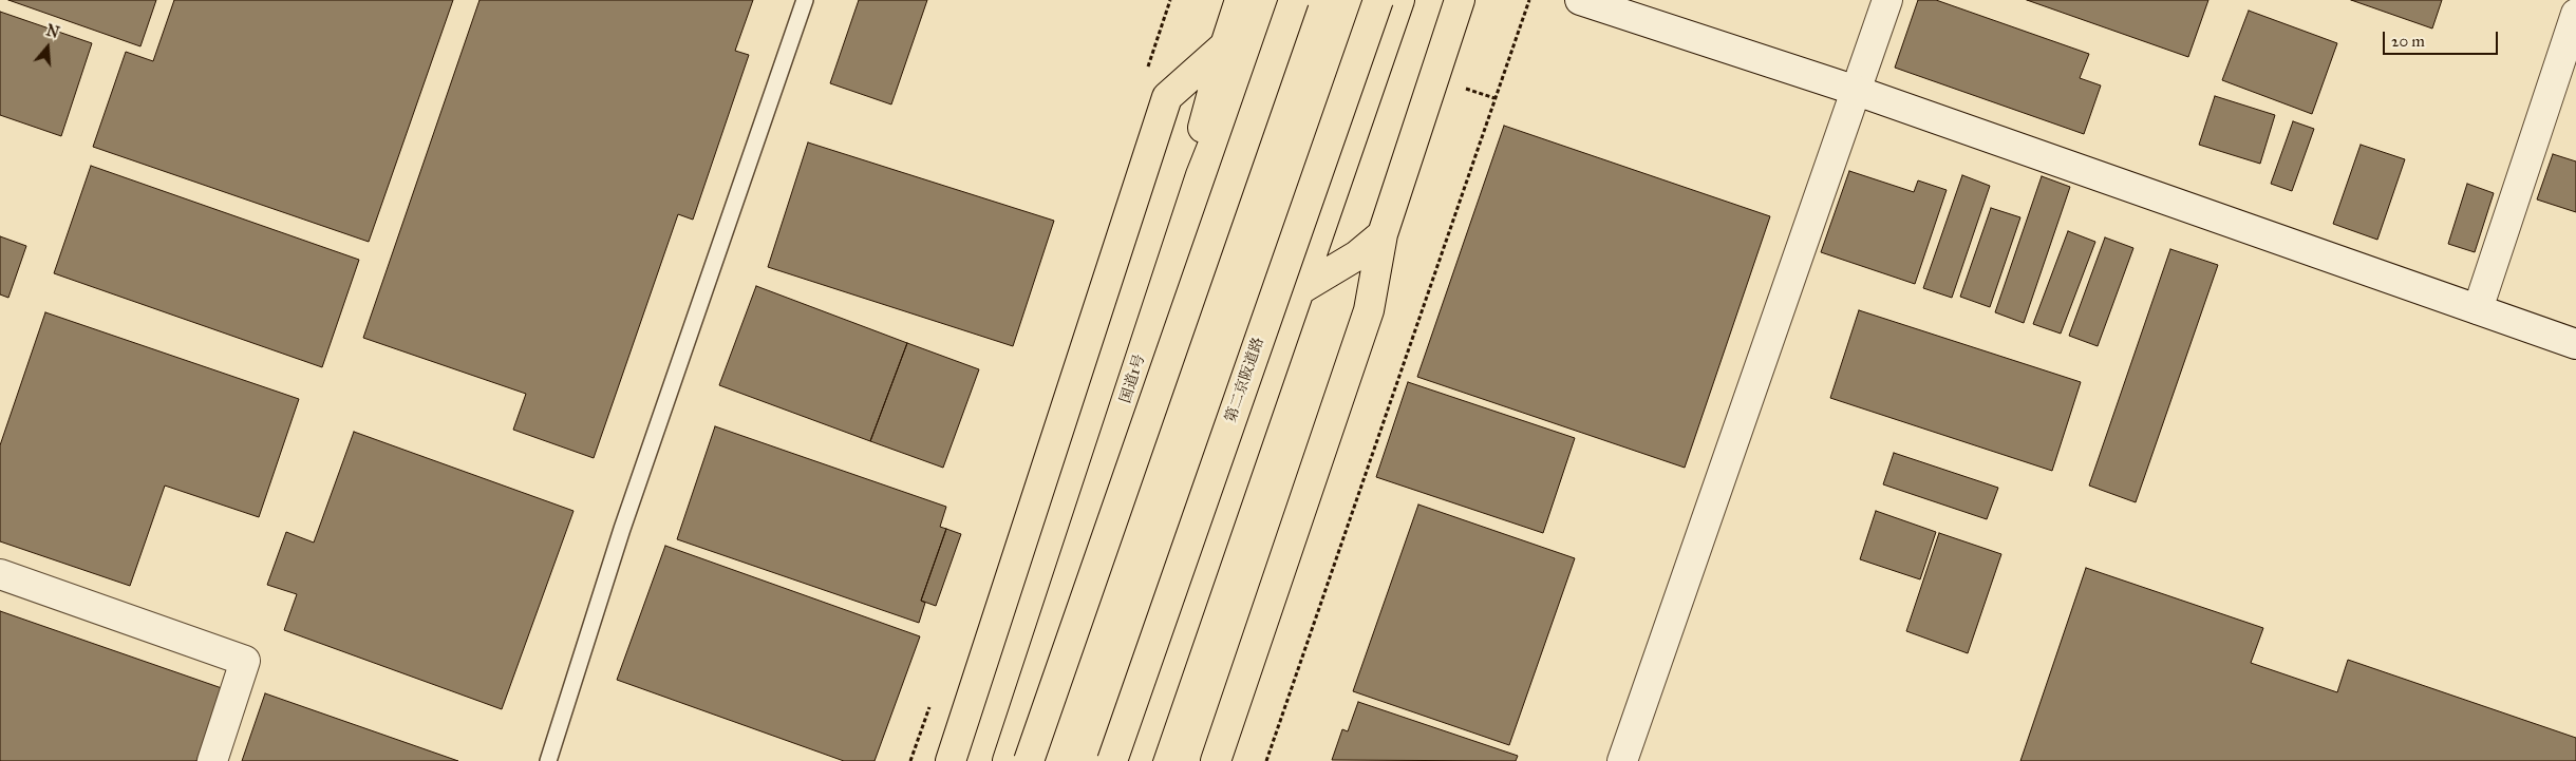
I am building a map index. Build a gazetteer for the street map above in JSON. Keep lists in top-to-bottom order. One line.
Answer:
{"streets":{"highway":["国道1号","第二京阪道路"]},"scale_bar":"20 m","north":"top"}
